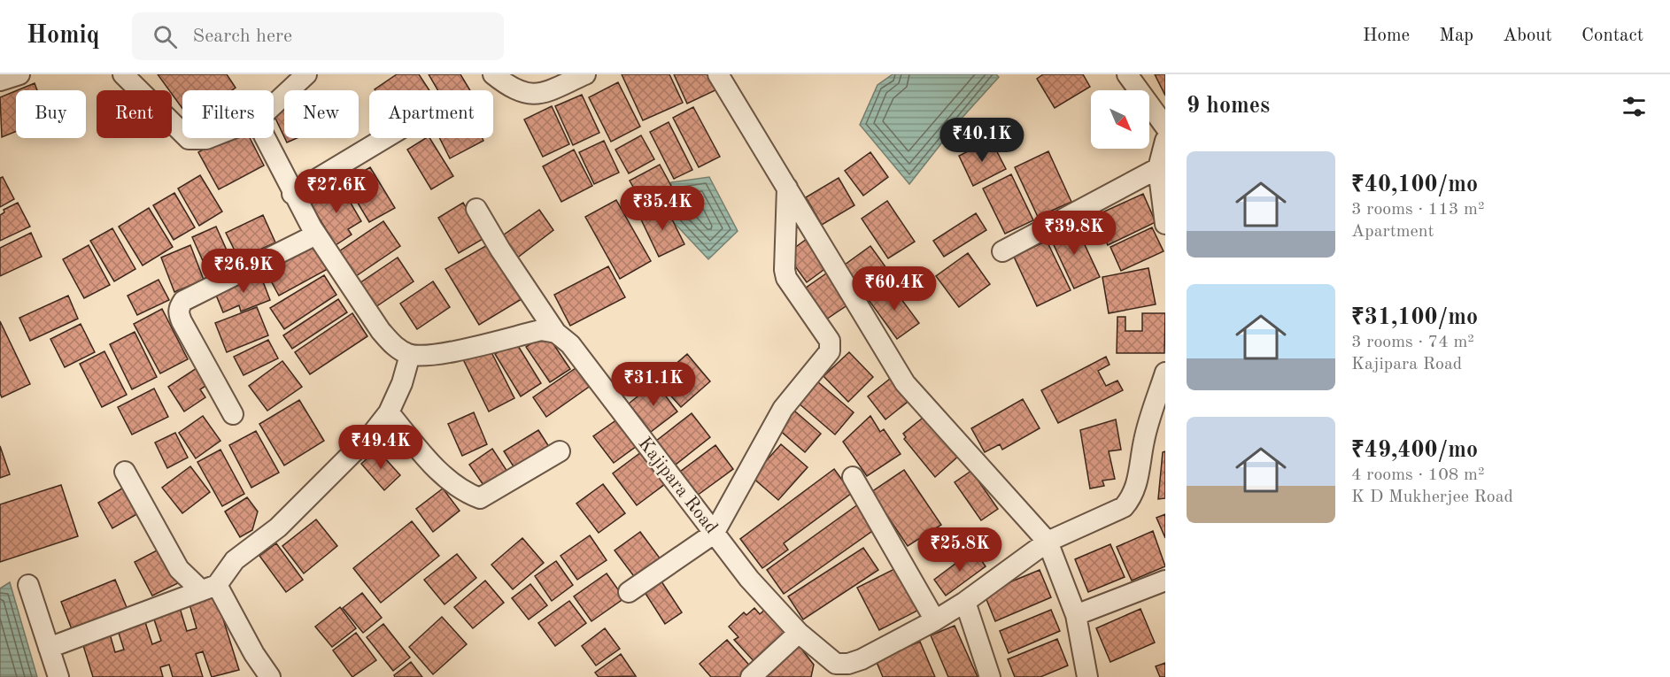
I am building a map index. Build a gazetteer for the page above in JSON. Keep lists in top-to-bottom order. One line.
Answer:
{"streets":{"street":["Kajipara Road"]},"north":"bottom right","page":{"header":"Homiq","search":"Search here","nav":["Home","Map","About","Contact"],"heading":"9 homes","chip":["Buy","Rent","Filters","New","Apartment"],"price":["₹40.1K","₹27.6K","₹35.4K","₹39.8K","₹26.9K","₹60.4K","₹31.1K","₹49.4K","₹25.8K"],"list":[{"name":"₹40,100/mo","note":"3 rooms · 113 m² · Apartment"},{"name":"₹31,100/mo","note":"3 rooms · 74 m² · Kajipara Road"},{"name":"₹49,400/mo","note":"4 rooms · 108 m² · K D Mukherjee Road"}]}}
